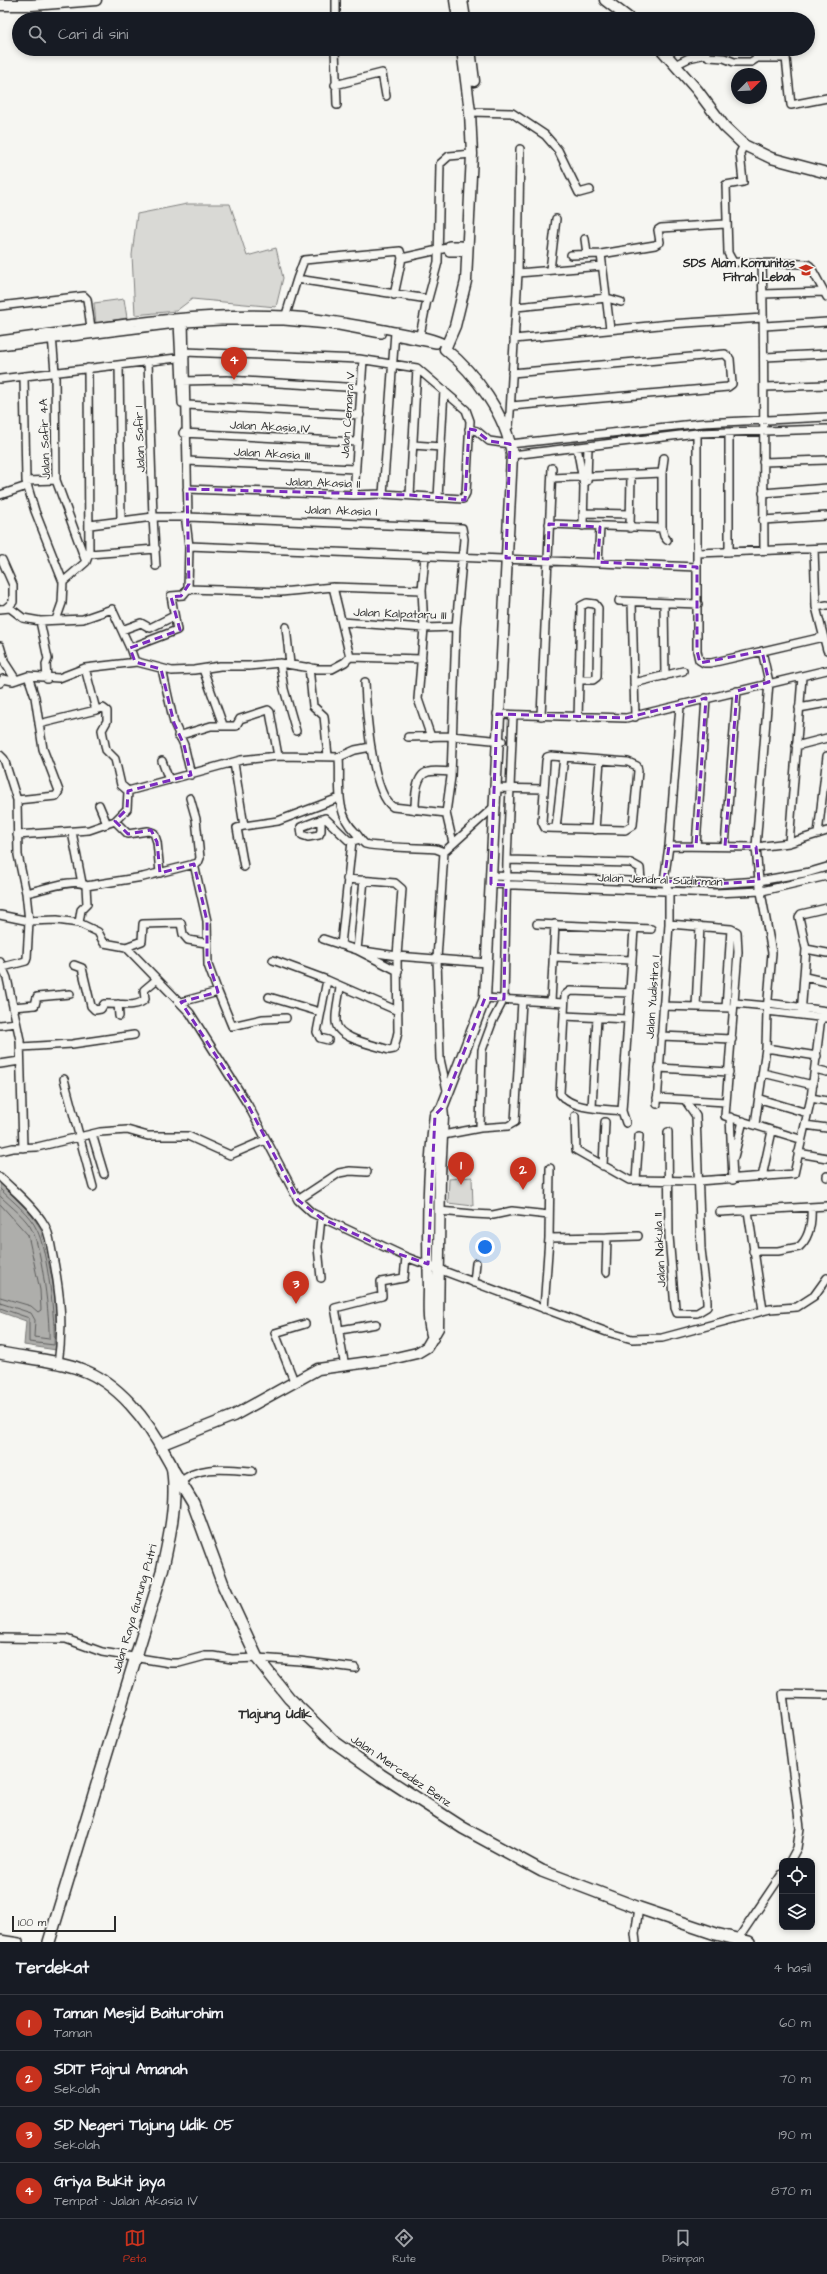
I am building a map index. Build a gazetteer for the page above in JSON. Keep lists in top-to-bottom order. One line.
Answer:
{"streets":{"main road":["Jalan Raya Gunung Putri","Jalan Mercedez Benz"],"street":["Jalan Cemara V","Jalan Akasia IV","Jalan Safir 4A","Jalan Safir 1","Jalan Akasia III","Jalan Akasia II","Jalan Akasia I","Jalan Kalpataru III","Jalan Jendral Sudirman","Jalan Yudistira I","Jalan Nakula II"]},"crossings":[["Jalan Cemara V","Jalan Akasia IV"],["Jalan Cemara V","Jalan Akasia III"],["Jalan Cemara V","Jalan Akasia II"],["Jalan Safir 1","Jalan Akasia I"],["Jalan Akasia I","Jalan Kalpataru III"],["Jalan Jendral Sudirman","Jalan Yudistira I"],["Jalan Raya Gunung Putri","Jalan Mercedez Benz"]],"districts":["Tlajung Udik"],"places":{"school or university":["SDS Alam Komunitas Fitrah Lebah"]},"scale_bar":"100 m","north":"top right","page":{"search":"Cari di sini","pins":["4","1","2","3"],"scale":"100 m","heading":["Terdekat","4 hasil"],"list":[{"mark":"1","name":"Taman Mesjid Baiturohim","note":"Taman","value":"60 m"},{"mark":"2","name":"SDIT Fajrul Amanah","note":"Sekolah","value":"70 m"},{"mark":"3","name":"SD Negeri Tlajung Udik 05","note":"Sekolah","value":"190 m"},{"mark":"4","name":"Griya Bukit jaya","note":"Tempat · Jalan Akasia IV","value":"870 m"}],"nav":["Peta","Rute","Disimpan"]}}
